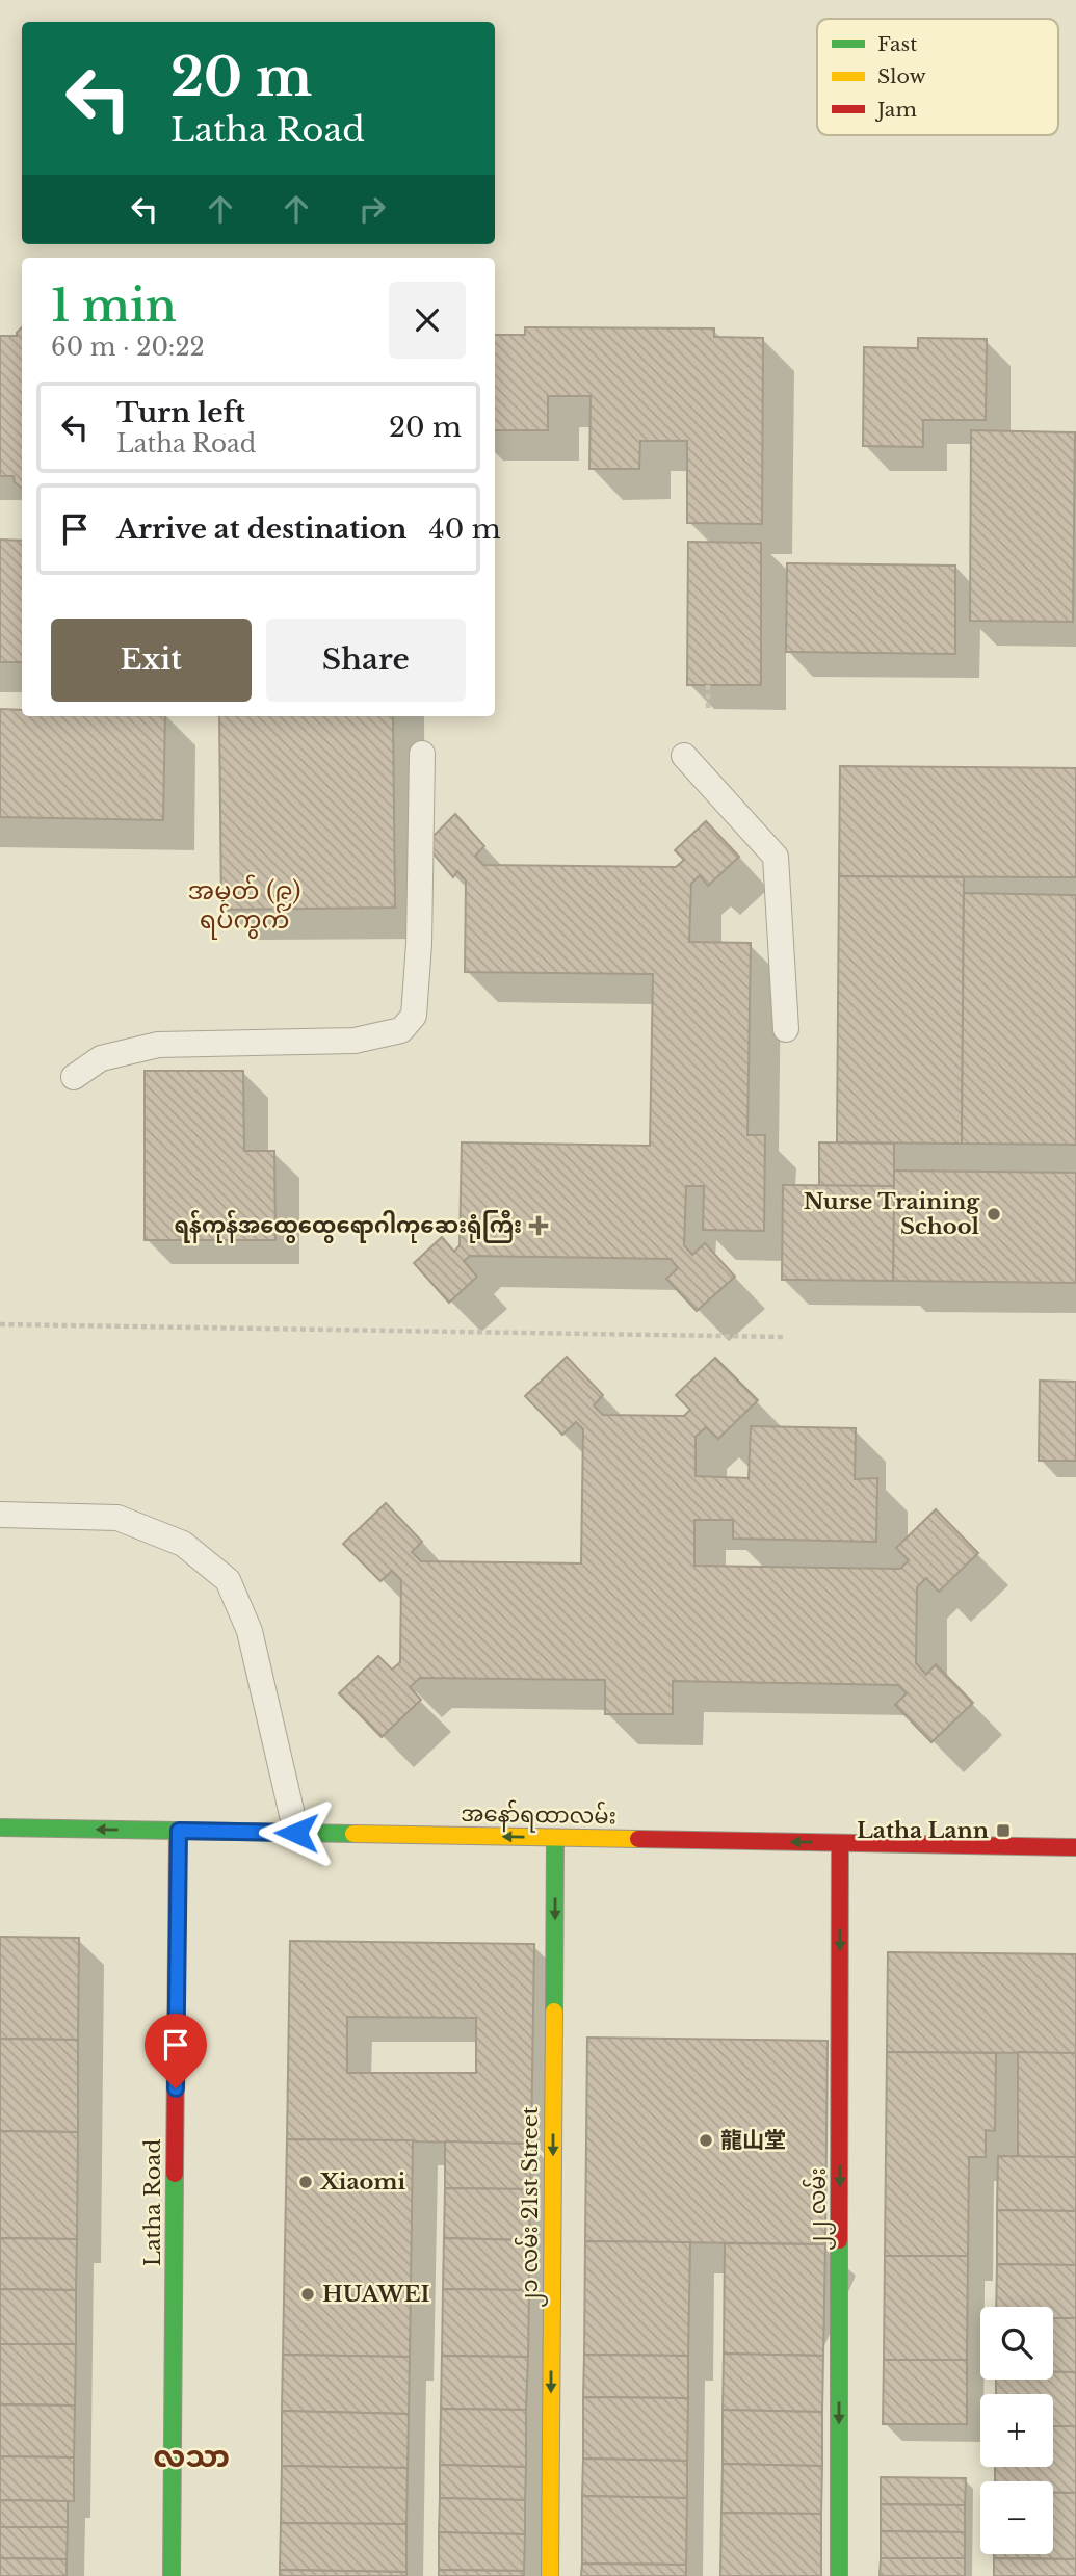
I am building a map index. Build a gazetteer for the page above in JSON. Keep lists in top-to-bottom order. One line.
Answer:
{"streets":{"main road":["အနော်ရထာလမ်း","Latha Road","၂၁ လမ်း 21st Street","၂၂ လမ်း"]},"crossings":[["အနော်ရထာလမ်း","Latha Road"],["အနော်ရထာလမ်း","၂၁ လမ်း 21st Street"],["အနော်ရထာလမ်း","၂၂ လမ်း"]],"one_way":["အနော်ရထာလမ်း","၂၁ လမ်း 21st Street","၂၂ လမ်း"],"districts":["အမှတ် (၉) ရပ်ကွက်","လသာ"],"places":{"other":["Nurse Training School","龍山堂","Xiaomi","HUAWEI"],"health":["ရန်ကုန်အထွေထွေရောဂါကုဆေးရုံကြီး"],"transit":["Latha Lann"]},"legend":["Fast","Slow","Jam"],"page":{"turn":["20 m","Latha Road"],"heading":["1 min","60 m · 20:22"],"list":[{"name":"Turn left","note":"Latha Road","value":"20 m"},{"name":"Arrive at destination","value":"40 m"}],"buttons":["Exit","Share"],"map_buttons":["+","−"]}}
